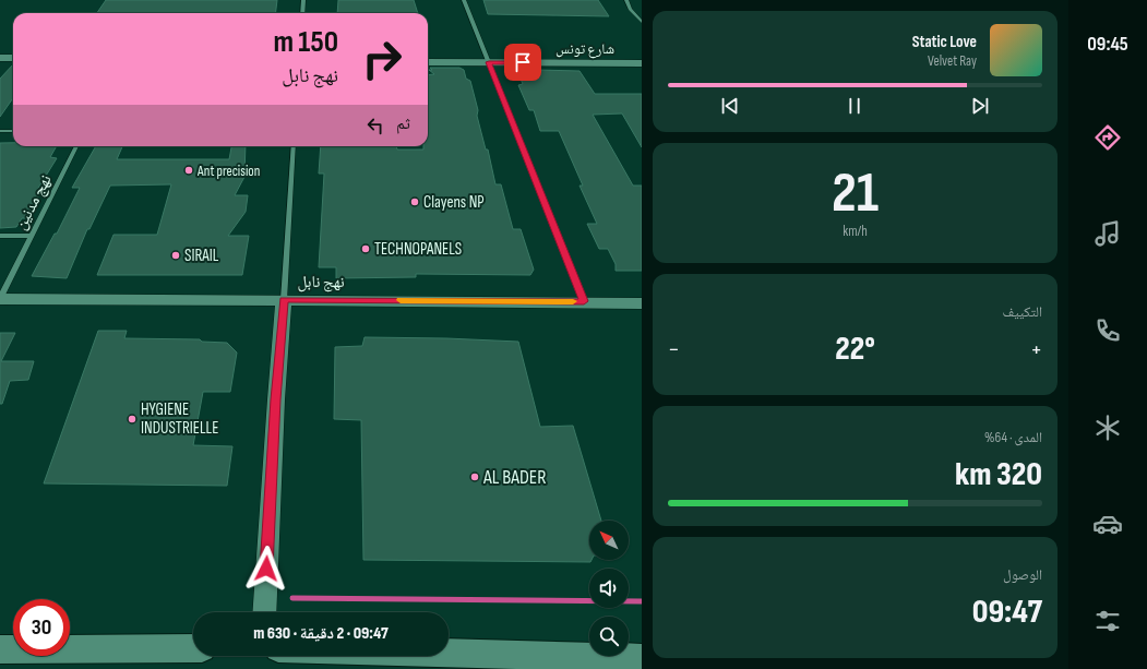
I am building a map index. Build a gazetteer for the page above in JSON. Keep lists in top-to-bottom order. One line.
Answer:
{"streets":{"street":["شارع تونس","نهج نابل"],"lane":["نهج مدنين"]},"crossings":[["نهج مدنين","نهج نابل"]],"places":["Ant precision","Clayens NP","TECHNOPANELS","SIRAIL","HYGIENE INDUSTRIELLE","AL BADER"],"north":"top left","page":{"tabs":"09:45","turn":["150 m","نهج نابل"],"song":["Static Love","Velvet Ray"],"then":"ثم","tile":[["21","km/h"],"التكييف",["المدى · 64%","320 km"],["الوصول","09:47"]],"heat":["−","22°","+"],"limit":"30","trip":"09:47 · 2 دقيقة · 630 m"}}
